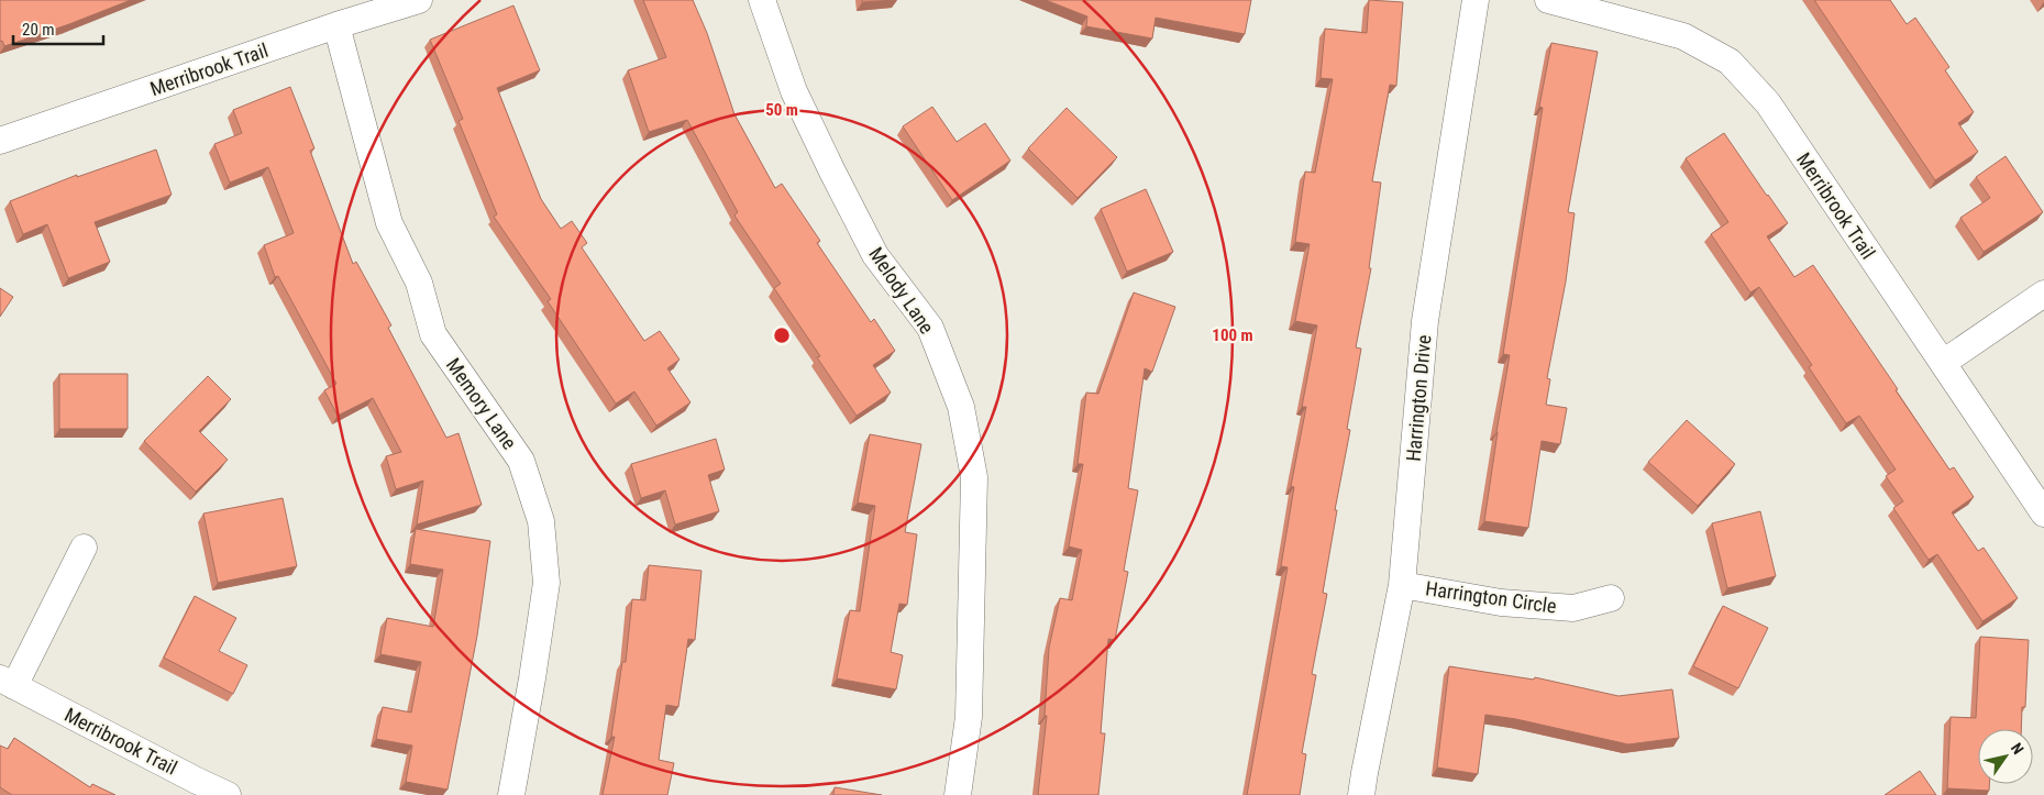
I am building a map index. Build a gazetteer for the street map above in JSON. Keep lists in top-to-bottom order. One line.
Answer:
{"streets":{"street":["Merribrook Trail","Melody Lane","Harrington Drive","Memory Lane","Harrington Circle"]},"crossings":[["Merribrook Trail","Memory Lane"],["Harrington Drive","Harrington Circle"]],"scale_bar":"20 m","north":"top right","rings":["50 m","100 m"]}
